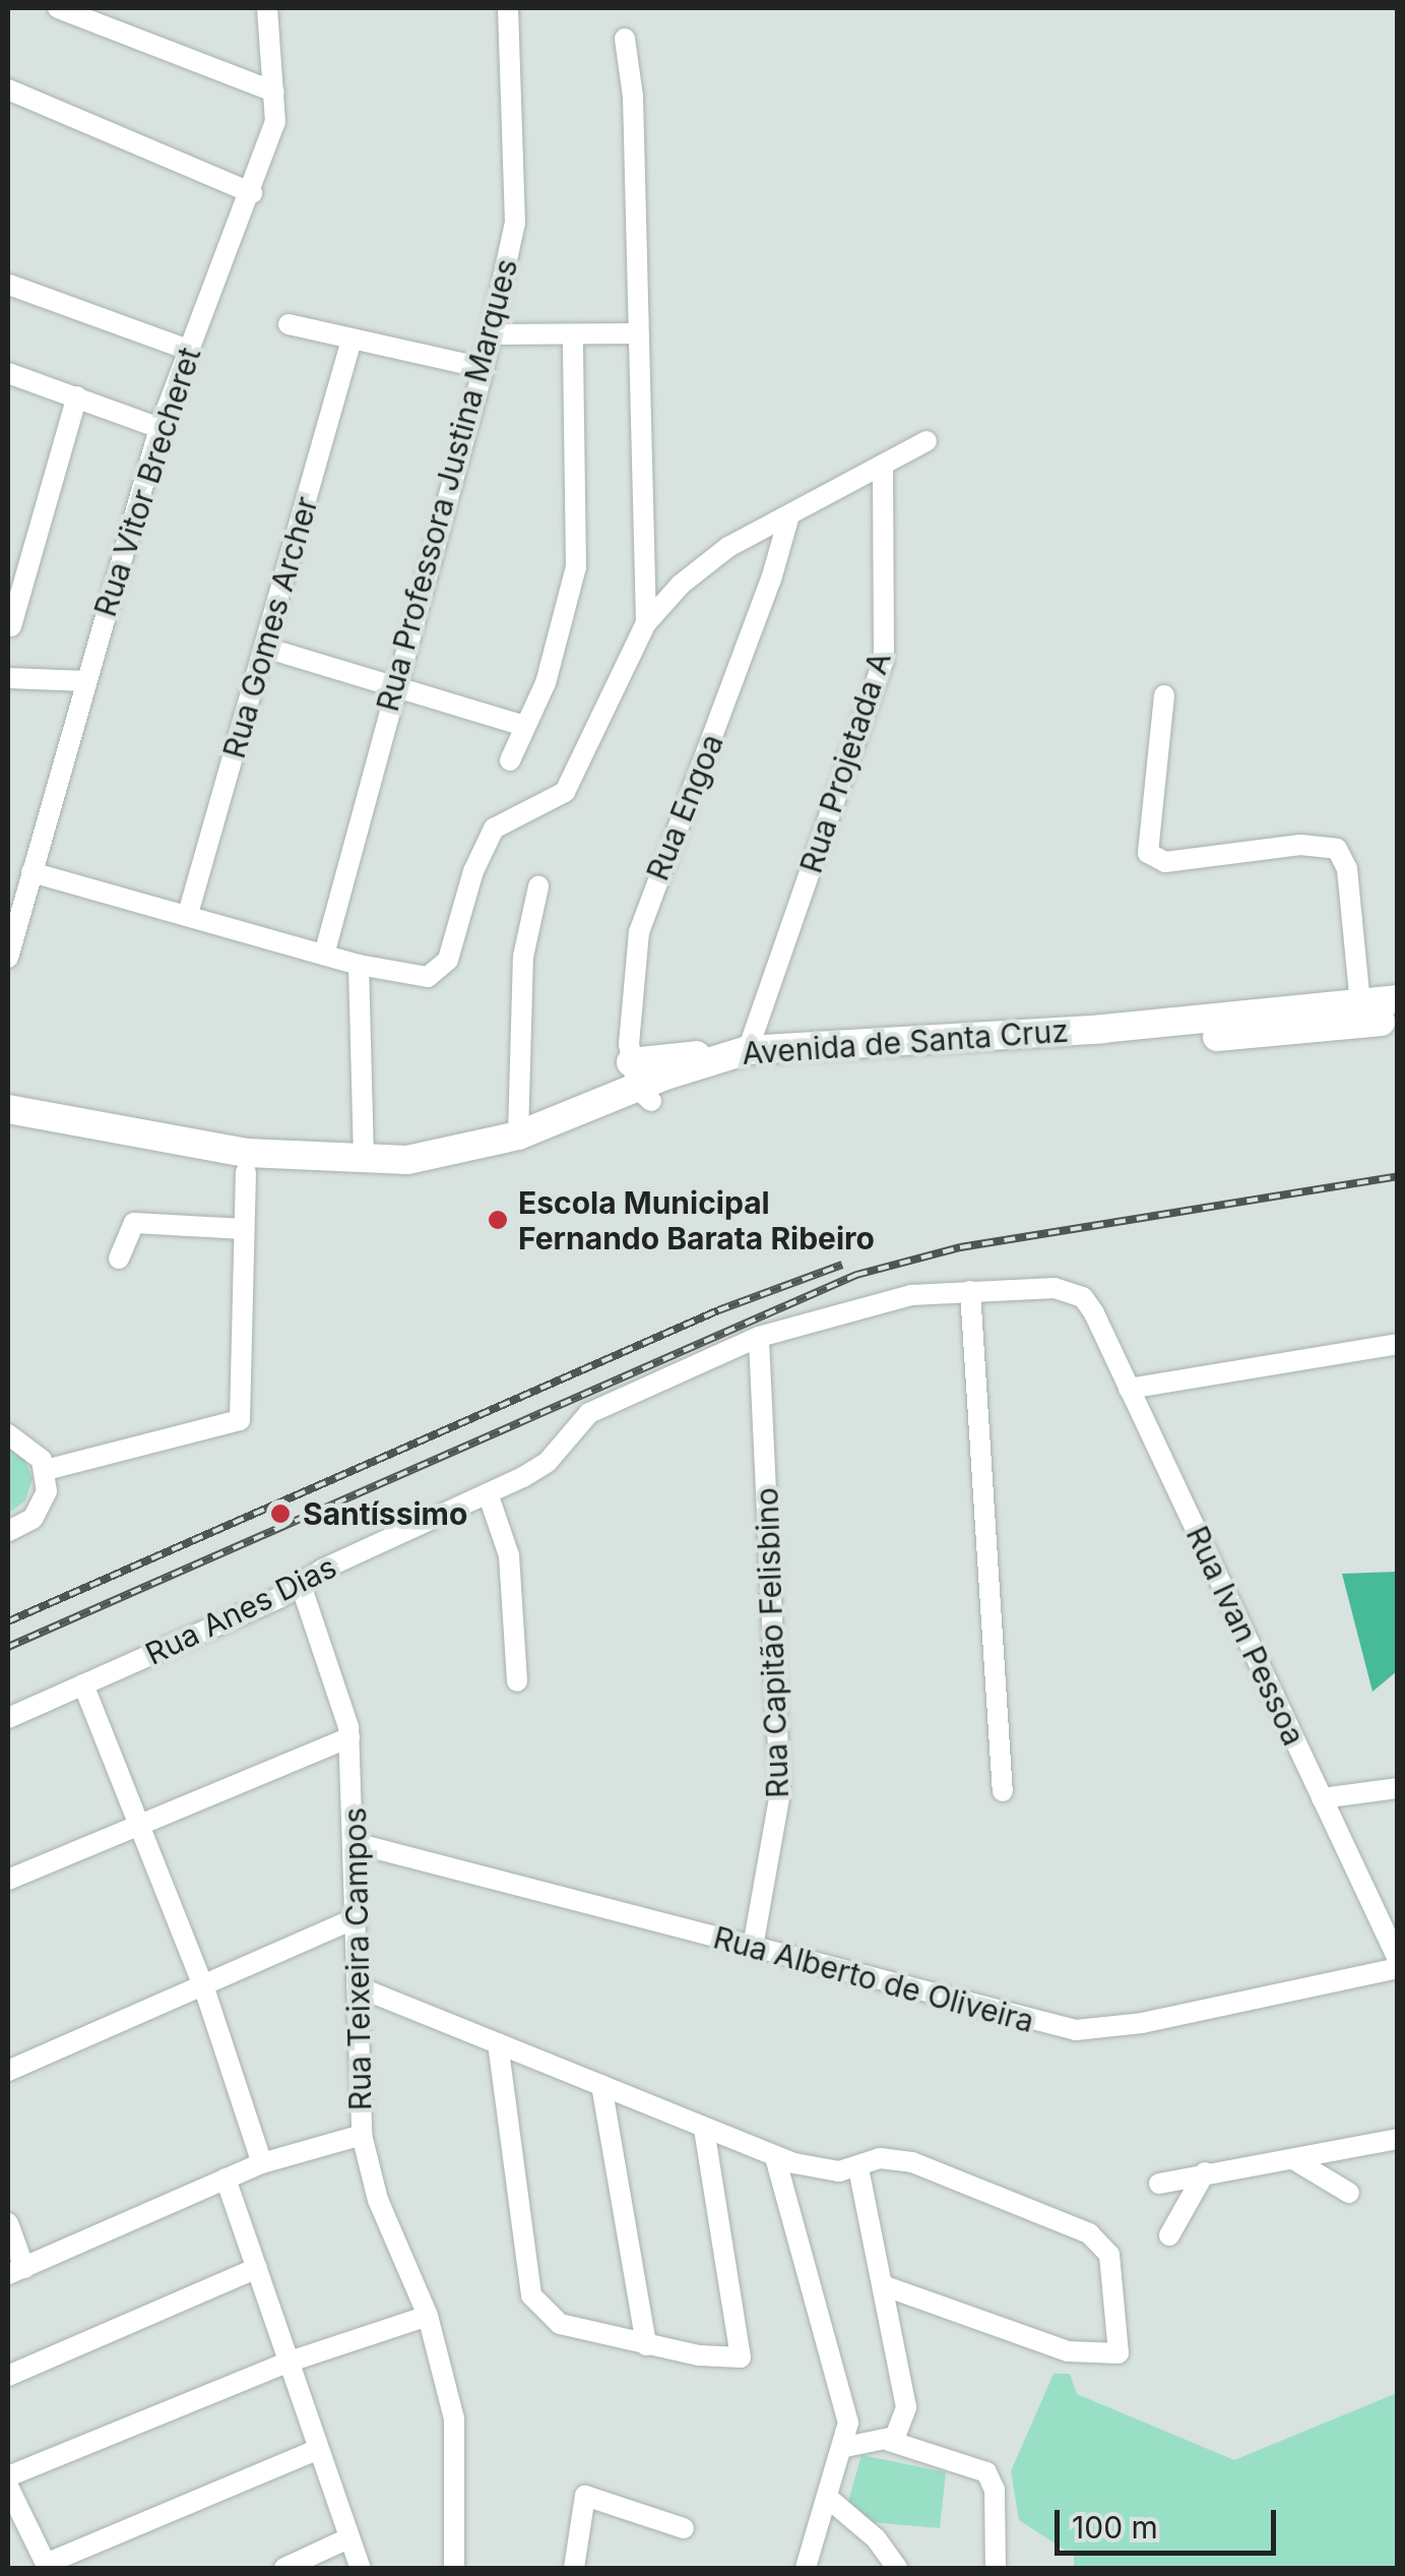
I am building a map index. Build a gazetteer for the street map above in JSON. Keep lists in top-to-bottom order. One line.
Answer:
{"streets":{"main road":["Avenida de Santa Cruz"],"street":["Rua Vitor Brecheret","Rua Professora Justina Marques","Rua Gomes Archer","Rua Projetada A","Rua Engoa","Rua Anes Dias","Rua Ivan Pessoa","Rua Capitão Felisbino","Rua Teixeira Campos","Rua Alberto de Oliveira"]},"crossings":[["Rua Projetada A","Avenida de Santa Cruz"],["Rua Engoa","Avenida de Santa Cruz"],["Rua Anes Dias","Rua Ivan Pessoa"],["Rua Anes Dias","Rua Capitão Felisbino"],["Rua Anes Dias","Rua Teixeira Campos"],["Rua Capitão Felisbino","Rua Alberto de Oliveira"],["Rua Teixeira Campos","Rua Alberto de Oliveira"]],"places":["Escola Municipal Fernando Barata Ribeiro","Santíssimo"],"scale_bar":"100 m"}
